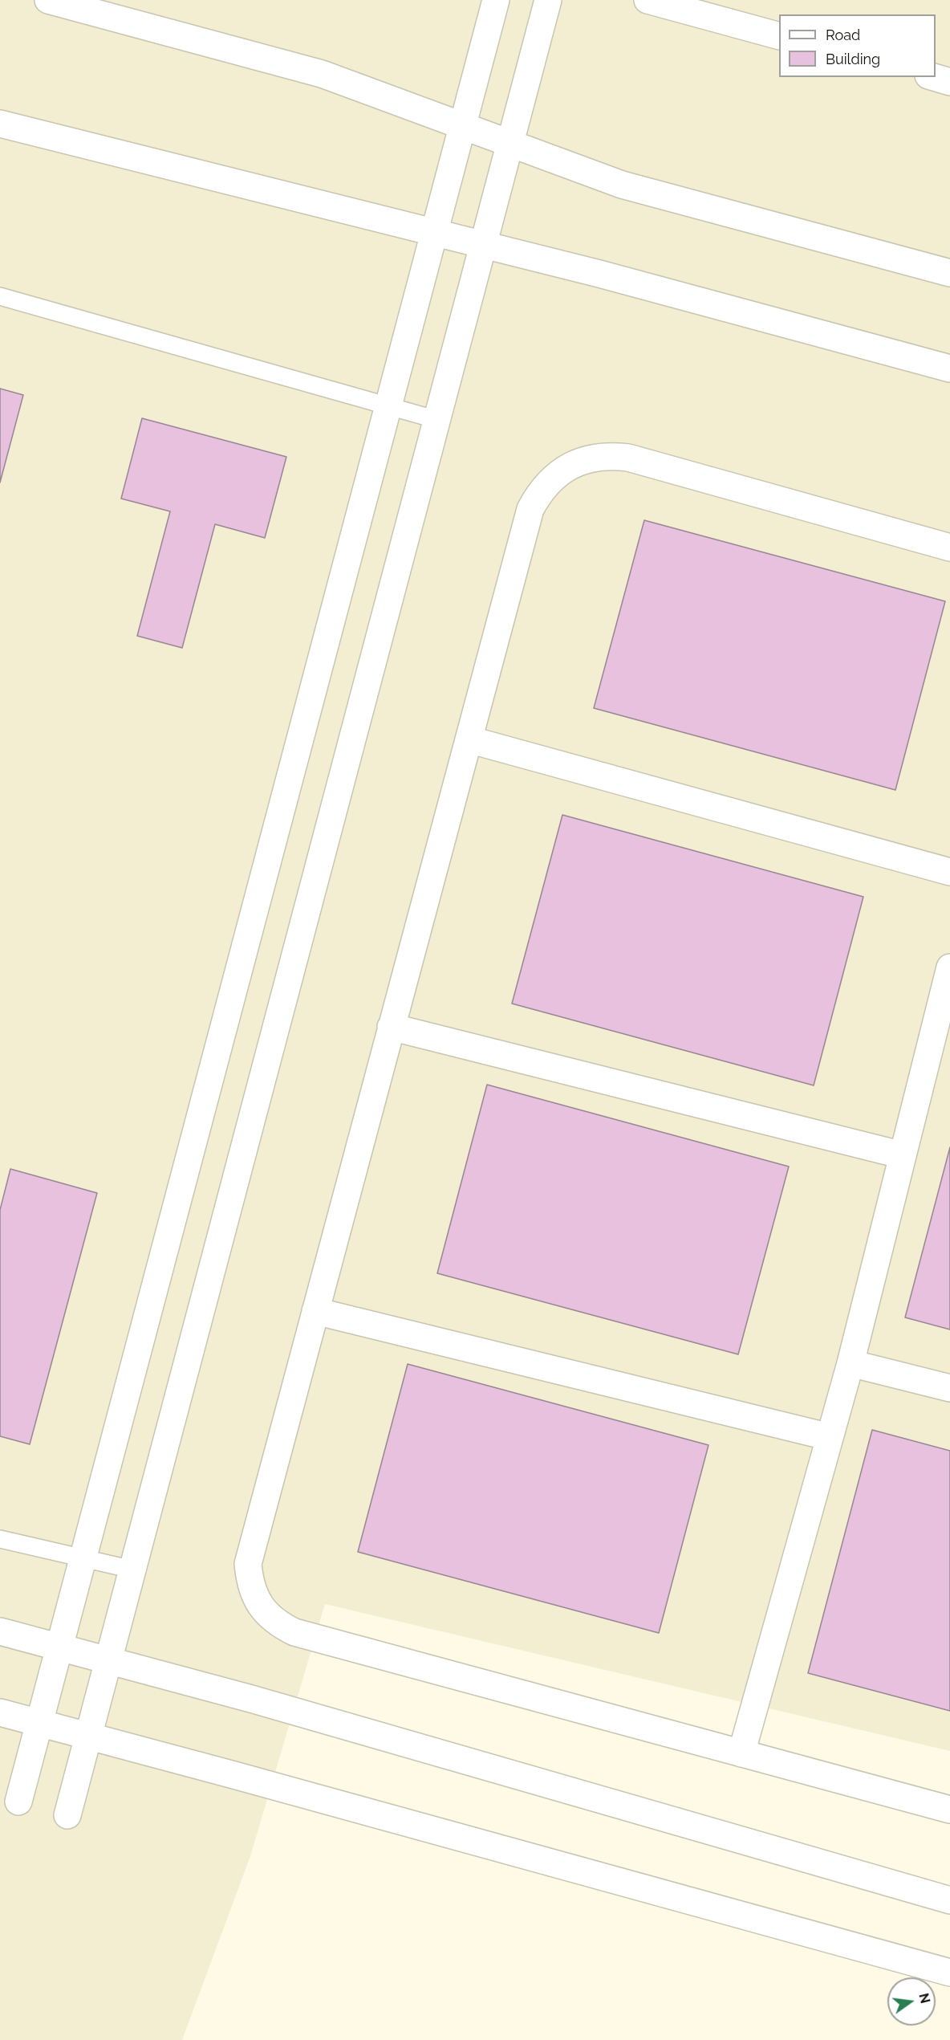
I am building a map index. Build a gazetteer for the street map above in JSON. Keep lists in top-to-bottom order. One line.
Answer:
{"legend":["Road","Building"],"north":"right"}
